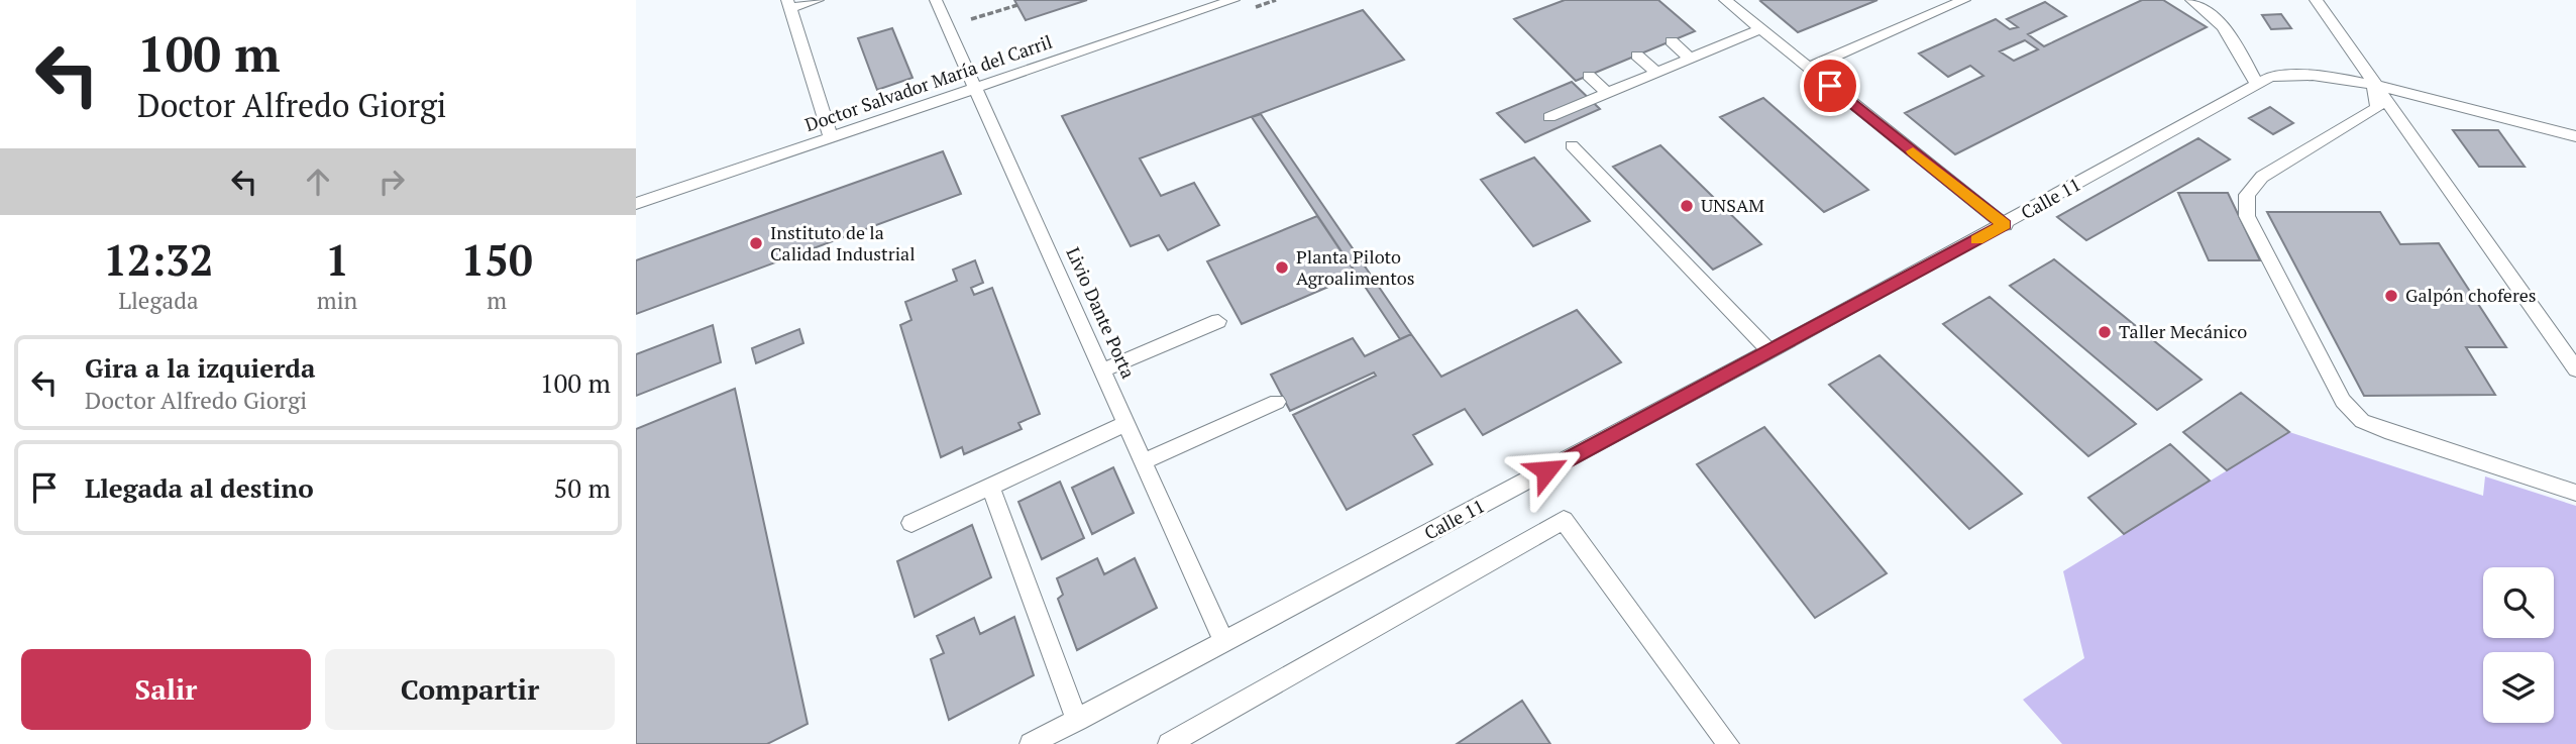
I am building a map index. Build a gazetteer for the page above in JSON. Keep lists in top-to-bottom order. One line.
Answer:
{"streets":{"lane":["Doctor Salvador María del Carril","Calle 11","Livio Dante Porta"]},"crossings":[["Doctor Salvador María del Carril","Livio Dante Porta"],["Calle 11","Livio Dante Porta"]],"places":["UNSAM","Instituto de la Calidad Industrial","Planta Piloto Agroalimentos","Galpón choferes","Taller Mecánico"],"page":{"turn":["100 m","Doctor Alfredo Giorgi"],"eta":["12:32","Llegada","1","min","150","m"],"list":[{"name":"Gira a la izquierda","note":"Doctor Alfredo Giorgi","value":"100 m"},{"name":"Llegada al destino","value":"50 m"}],"buttons":["Salir","Compartir"]}}
